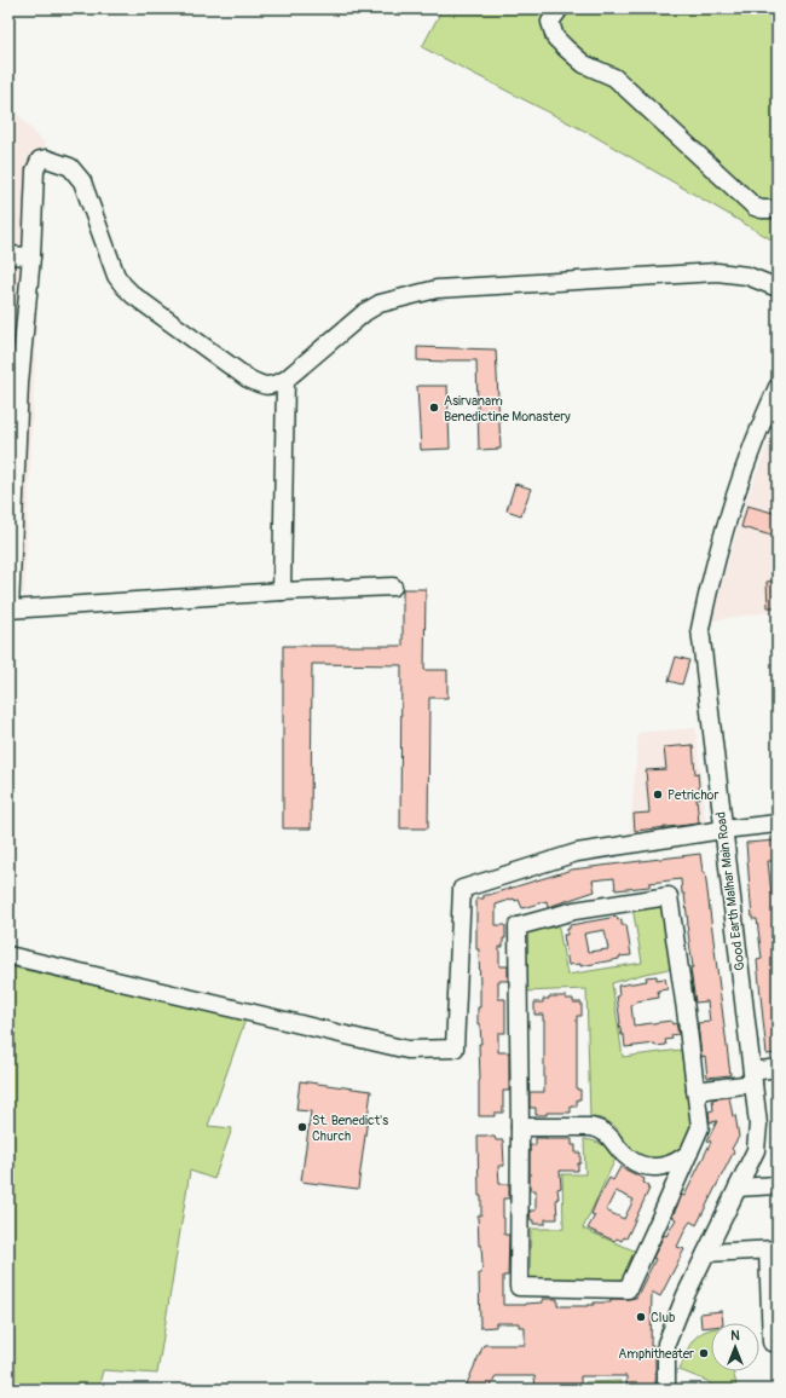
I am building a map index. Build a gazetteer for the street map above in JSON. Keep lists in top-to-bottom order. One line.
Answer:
{"streets":{"street":["Good Earth Malhar Main Road"]},"places":["Asirvanam Benedictine Monastery","Petrichor","St. Benedict's Church","Club","Amphitheater"],"north":"top"}
